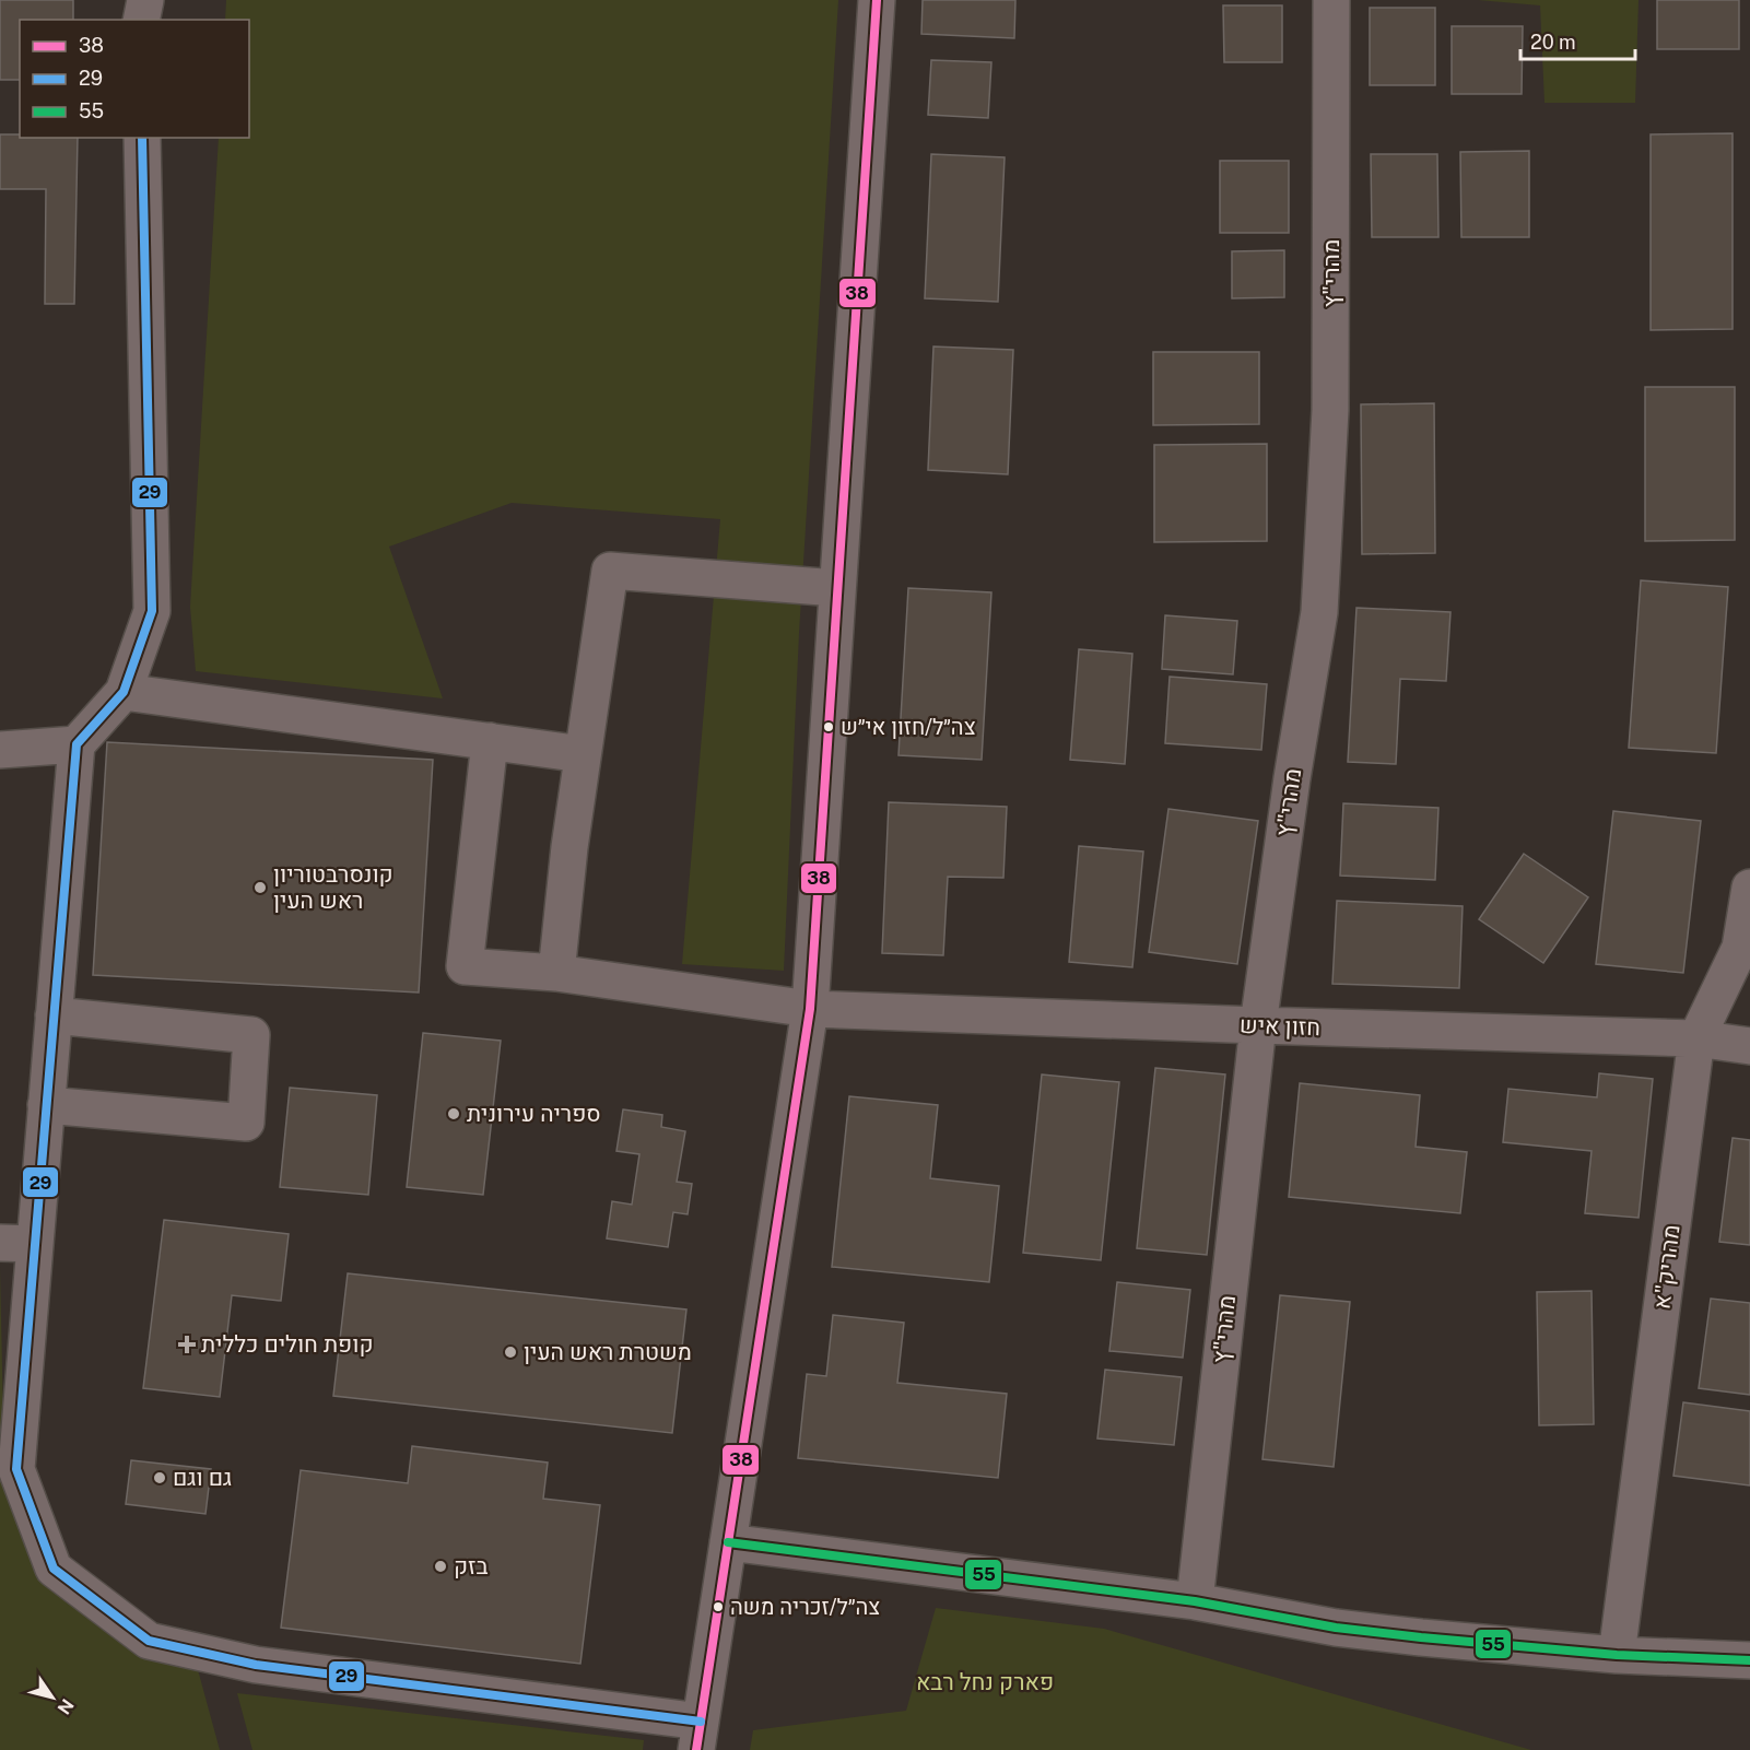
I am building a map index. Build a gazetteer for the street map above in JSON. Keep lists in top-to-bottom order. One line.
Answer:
{"streets":{"street":["מהרי\"ץ","חזון איש","מהריק\"א"]},"crossings":[["מהרי\"ץ","חזון איש"],["חזון איש","מהריק\"א"]],"parks":["פארק נחל רבא"],"places":{"other":["צה״ל/חזון אי״ש","קונסרבטוריון ראש העין","ספריה עירונית","משטרת ראש העין","גם וגם","בזק","צה״ל/זכריה משה"],"health":["קופת חולים כללית"]},"lines":["transit line 38","transit line 29","transit line 55"],"legend":["38","29","55"],"scale_bar":"20 m","north":"bottom right"}
